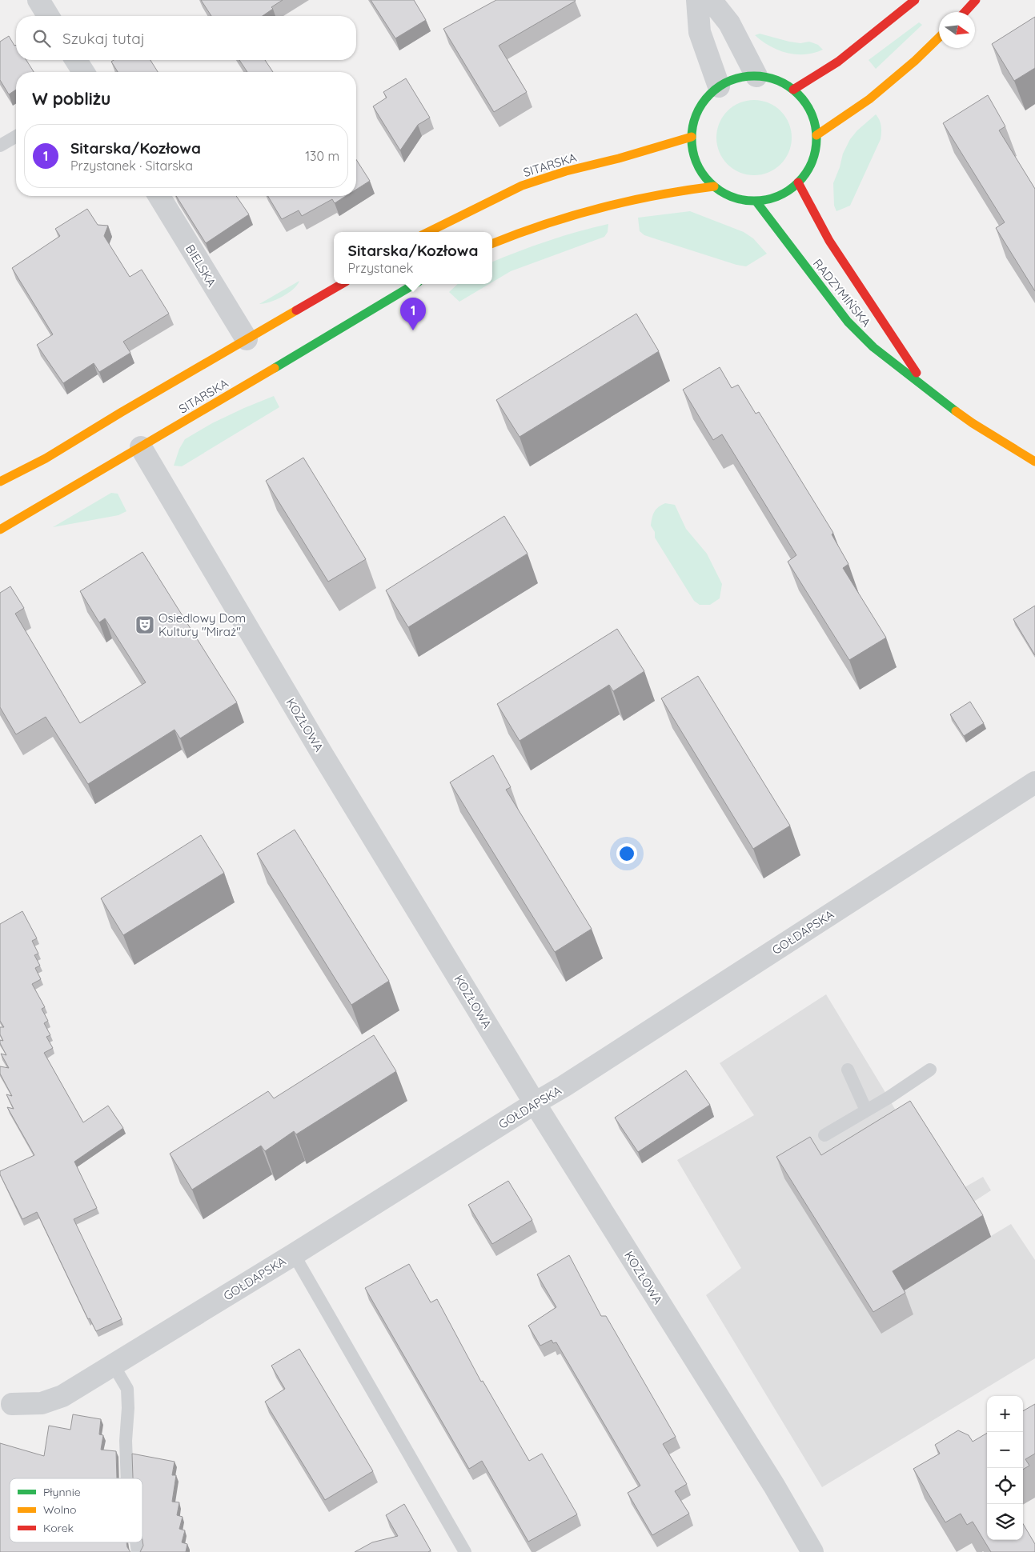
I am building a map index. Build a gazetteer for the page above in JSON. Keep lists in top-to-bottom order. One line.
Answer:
{"streets":{"street":["SITARSKA","BIELSKA","RADZYMIŃSKA","KOZŁOWA","GOŁDAPSKA"]},"crossings":[["SITARSKA","RADZYMIŃSKA"],["SITARSKA","KOZŁOWA"],["KOZŁOWA","GOŁDAPSKA"]],"places":{"theatre":["Osiedlowy Dom Kultury \"Miraż\""]},"legend":["Płynnie","Wolno","Korek"],"north":"right","page":{"search":"Szukaj tutaj","heading":"W pobliżu","list":[{"mark":"1","name":"Sitarska/Kozłowa","note":"Przystanek · Sitarska","value":"130 m"}],"popup":["Sitarska/Kozłowa","Przystanek"],"pins":"1","map_buttons":["+","−"]}}
